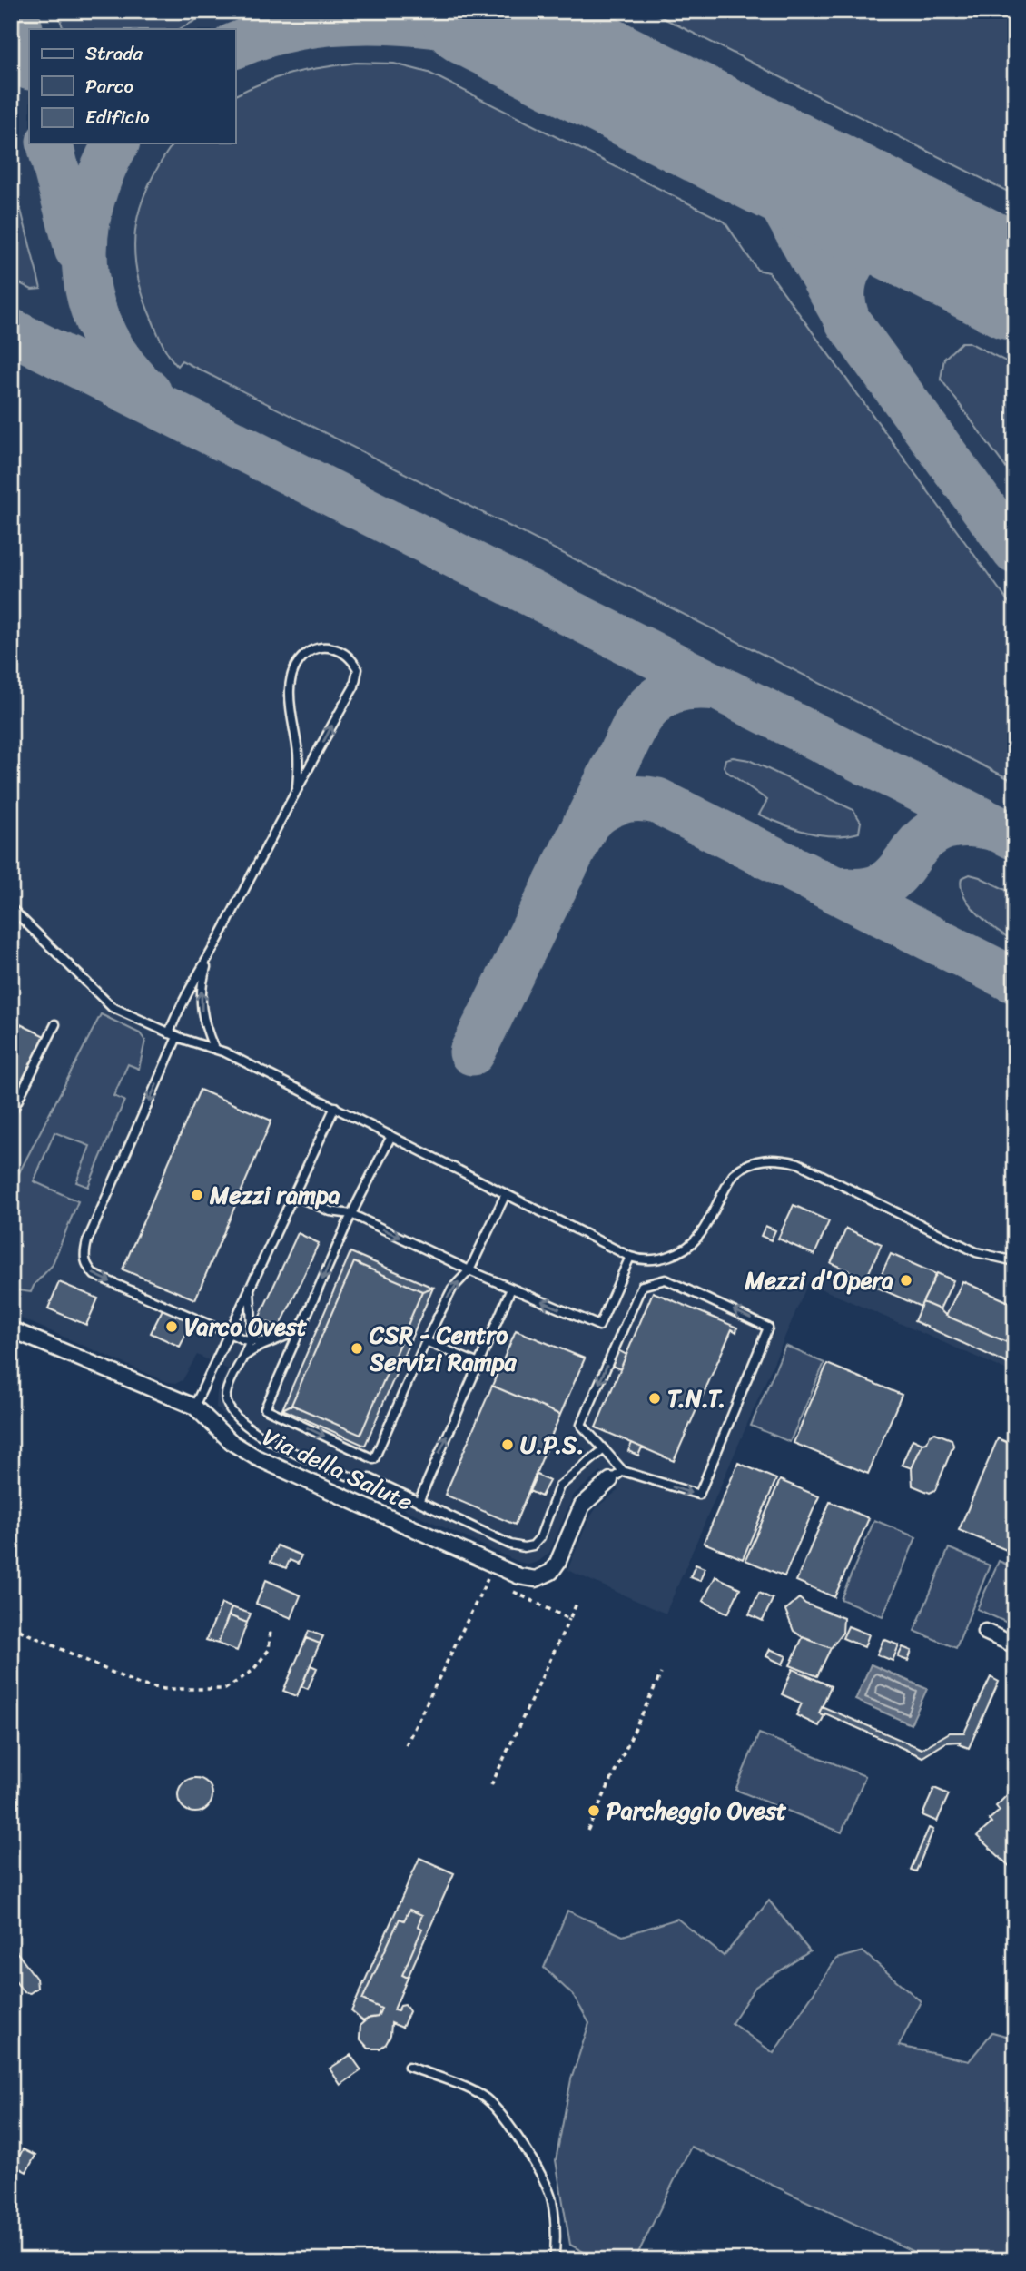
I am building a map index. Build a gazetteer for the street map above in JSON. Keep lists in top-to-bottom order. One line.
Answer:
{"streets":{"street":["Via della Salute"]},"places":["Mezzi rampa","Mezzi d'Opera","Varco Ovest","CSR - Centro Servizi Rampa","T.N.T.","U.P.S.","Parcheggio Ovest"],"legend":["Strada","Parco","Edificio"]}
